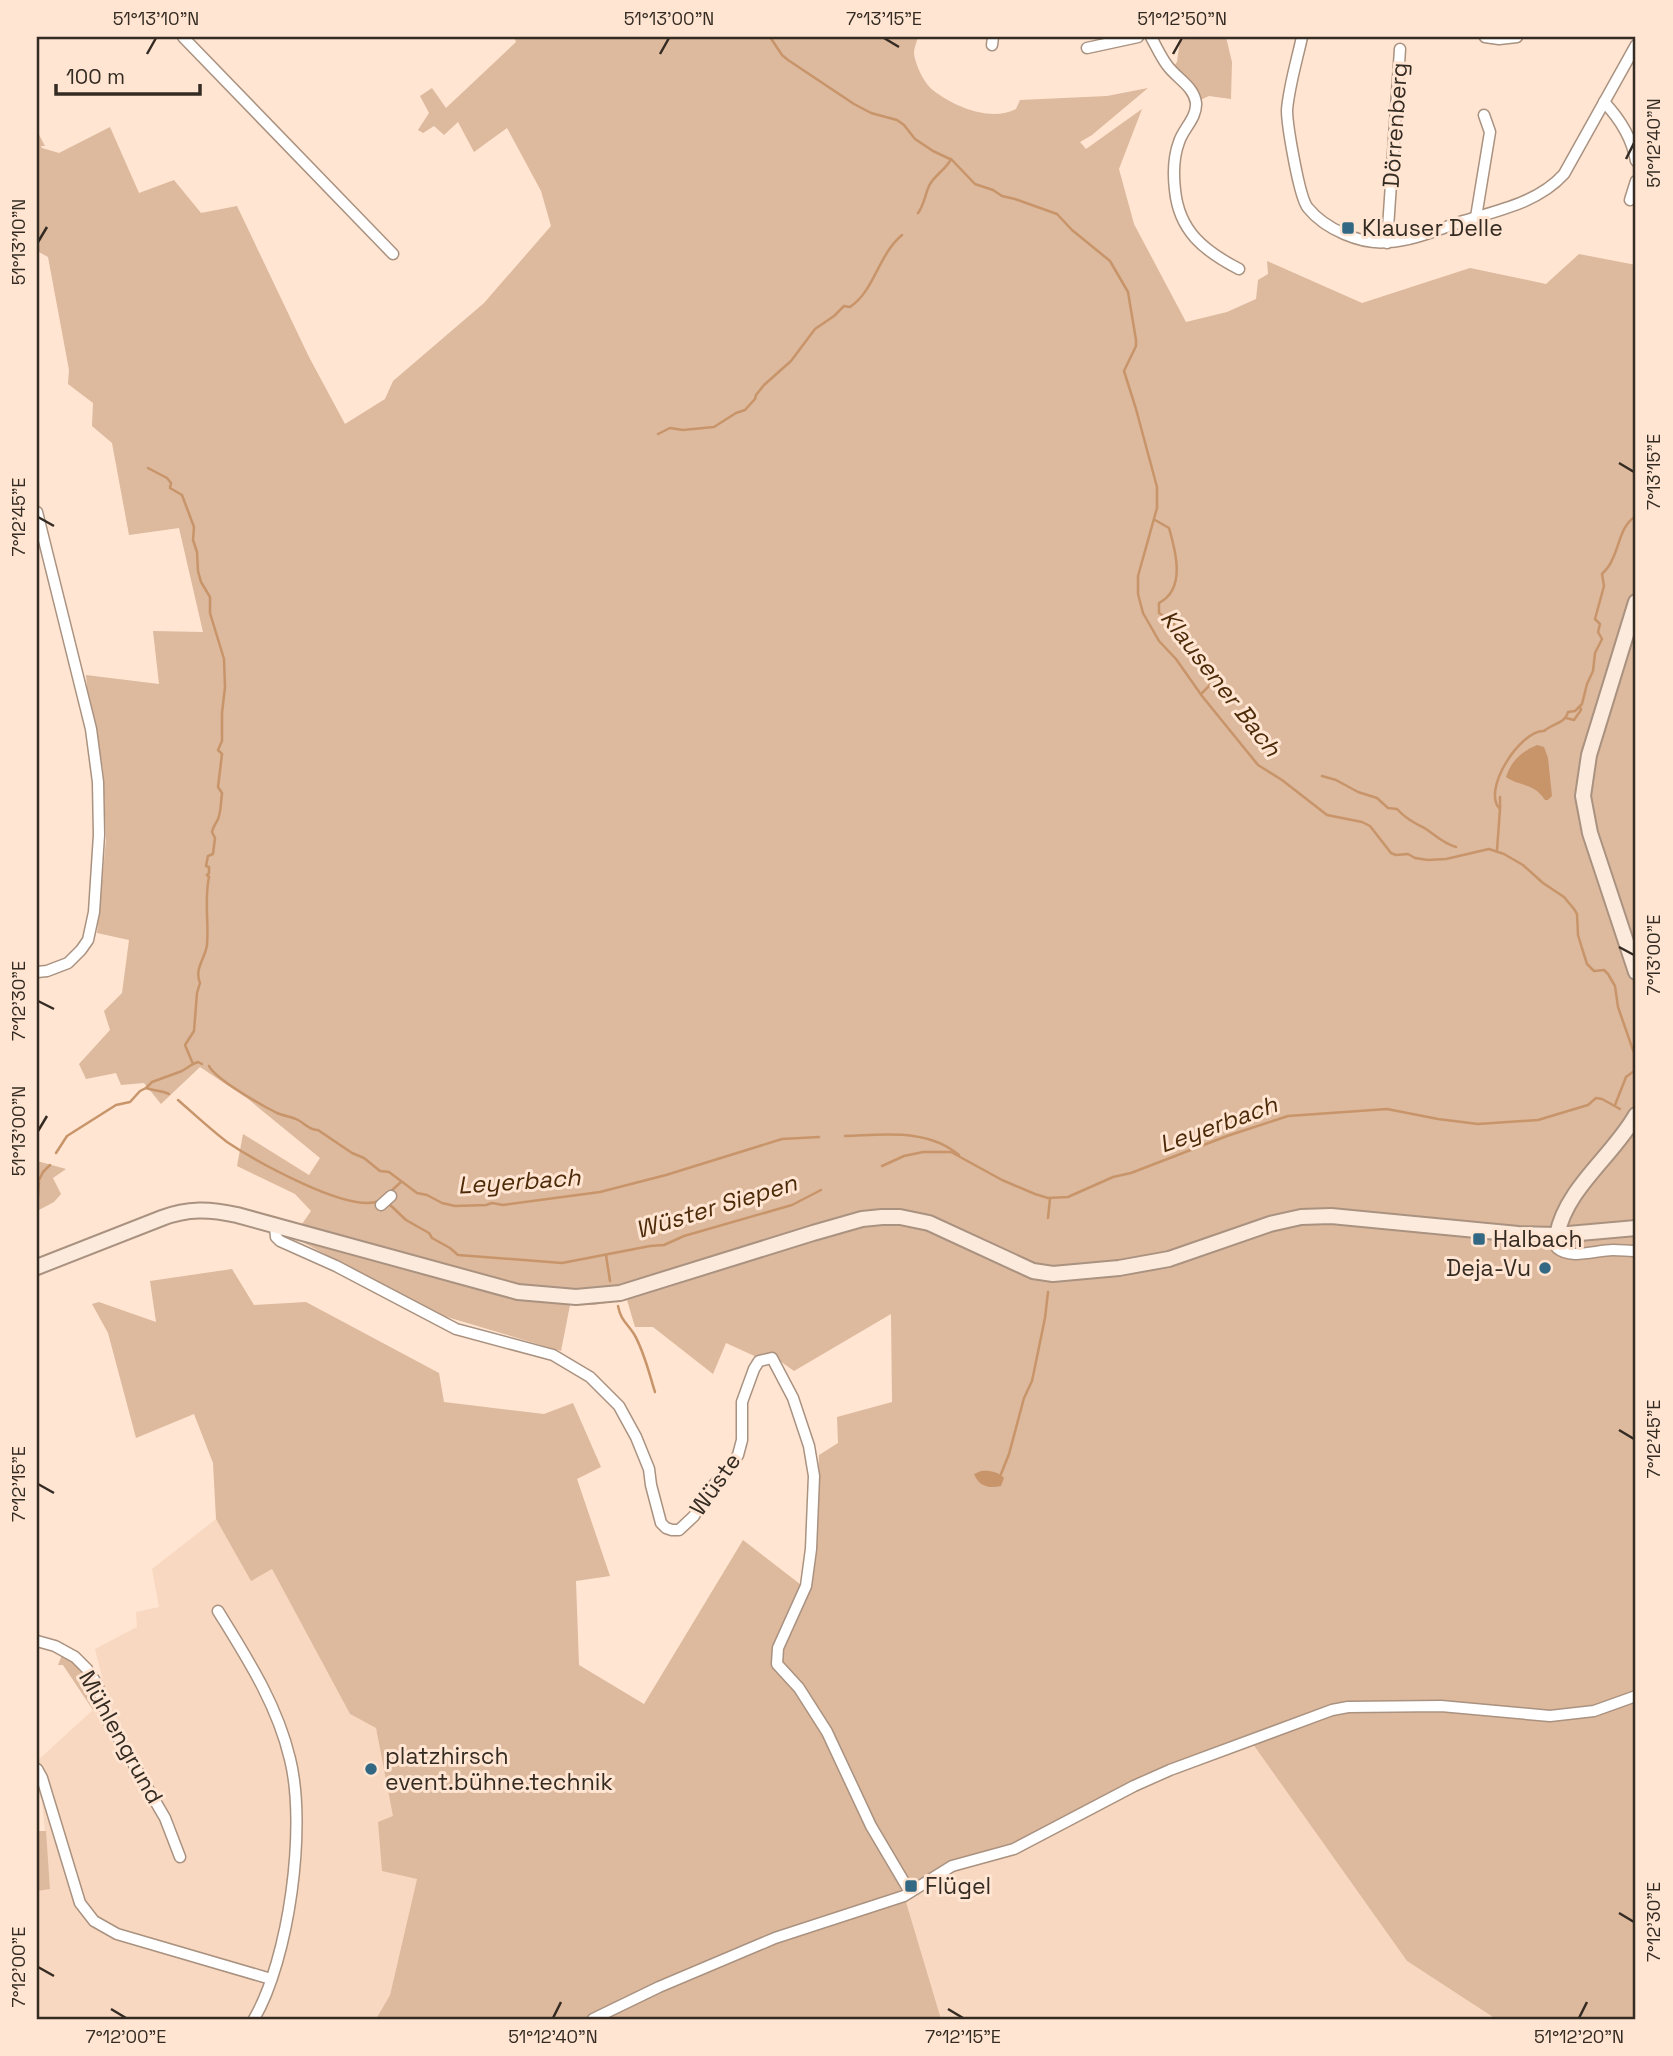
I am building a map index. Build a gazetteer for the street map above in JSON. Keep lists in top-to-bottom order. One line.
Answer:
{"streets":{"street":["Dörrenberg","Wüste","Mühlengrund"]},"water":["Klausener Bach","Leyerbach","Wüster Siepen"],"places":{"transit":["Klauser Delle","Halbach","Flügel"],"other":["Deja-Vu","platzhirsch event.bühne.technik"]},"scale_bar":"100 m","coordinates":["51°13'10\"N","51°13'00\"N","7°13'15\"E","51°12'50\"N","51°12'40\"N","7°12'45\"E","7°13'00\"E","7°12'30\"E","7°12'15\"E","7°12'00\"E","51°12'20\"N"]}
